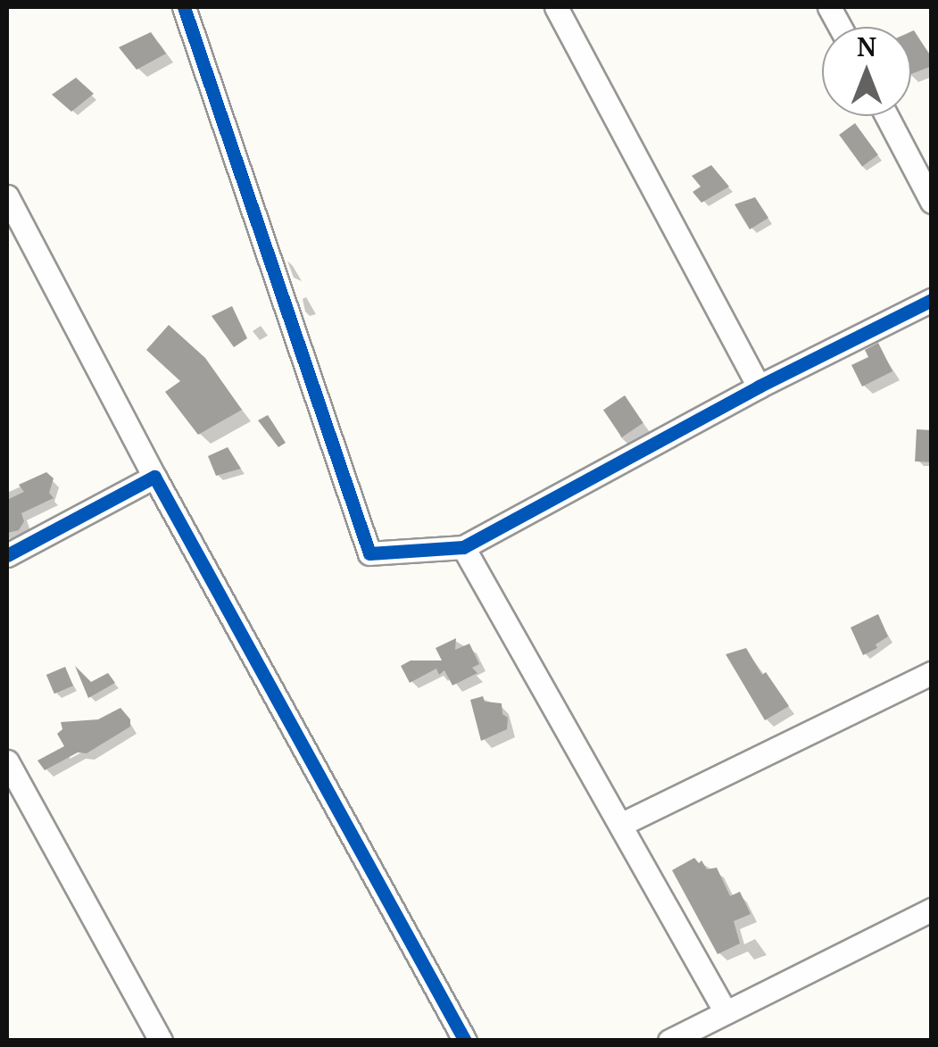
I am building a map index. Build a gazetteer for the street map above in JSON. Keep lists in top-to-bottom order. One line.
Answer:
{"north":"top"}
